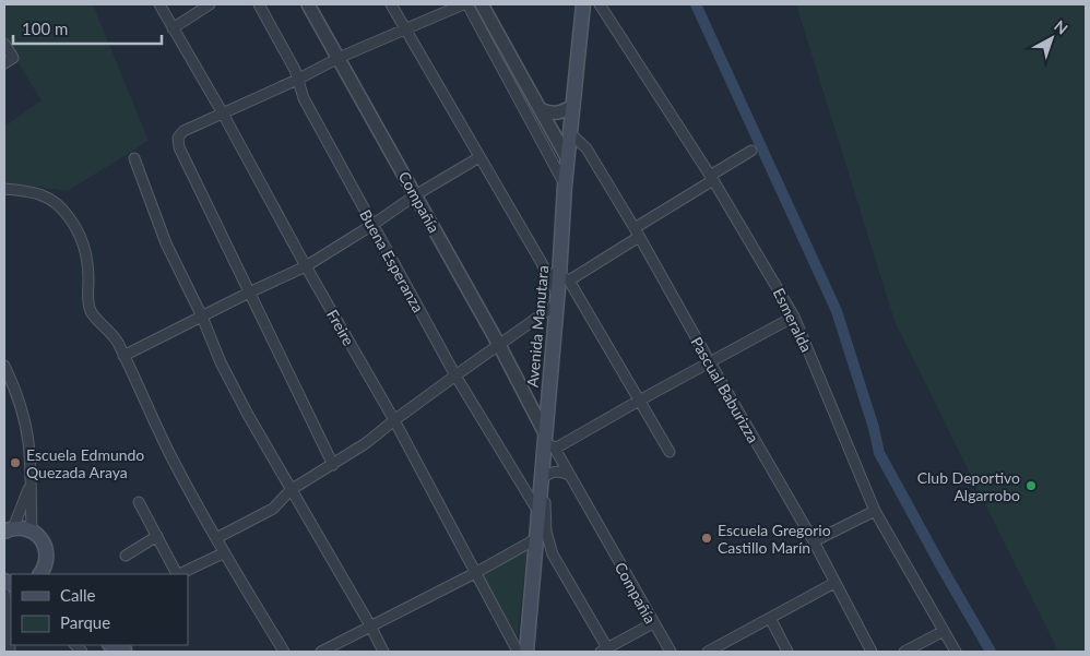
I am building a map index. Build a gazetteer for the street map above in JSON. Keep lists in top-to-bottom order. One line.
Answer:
{"streets":{"main road":["Avenida Manutara"],"street":["Compañía","Buena Esperanza","Esmeralda","Freire","Pascual Baburizza"]},"crossings":[["Compañía","Avenida Manutara"],["Buena Esperanza","Avenida Manutara"],["Avenida Manutara","Pascual Baburizza"]],"places":["Escuela Edmundo Quezada Araya","Club Deportivo Algarrobo","Escuela Gregorio Castillo Marín"],"legend":["Calle","Parque"],"scale_bar":"100 m","north":"top right"}
